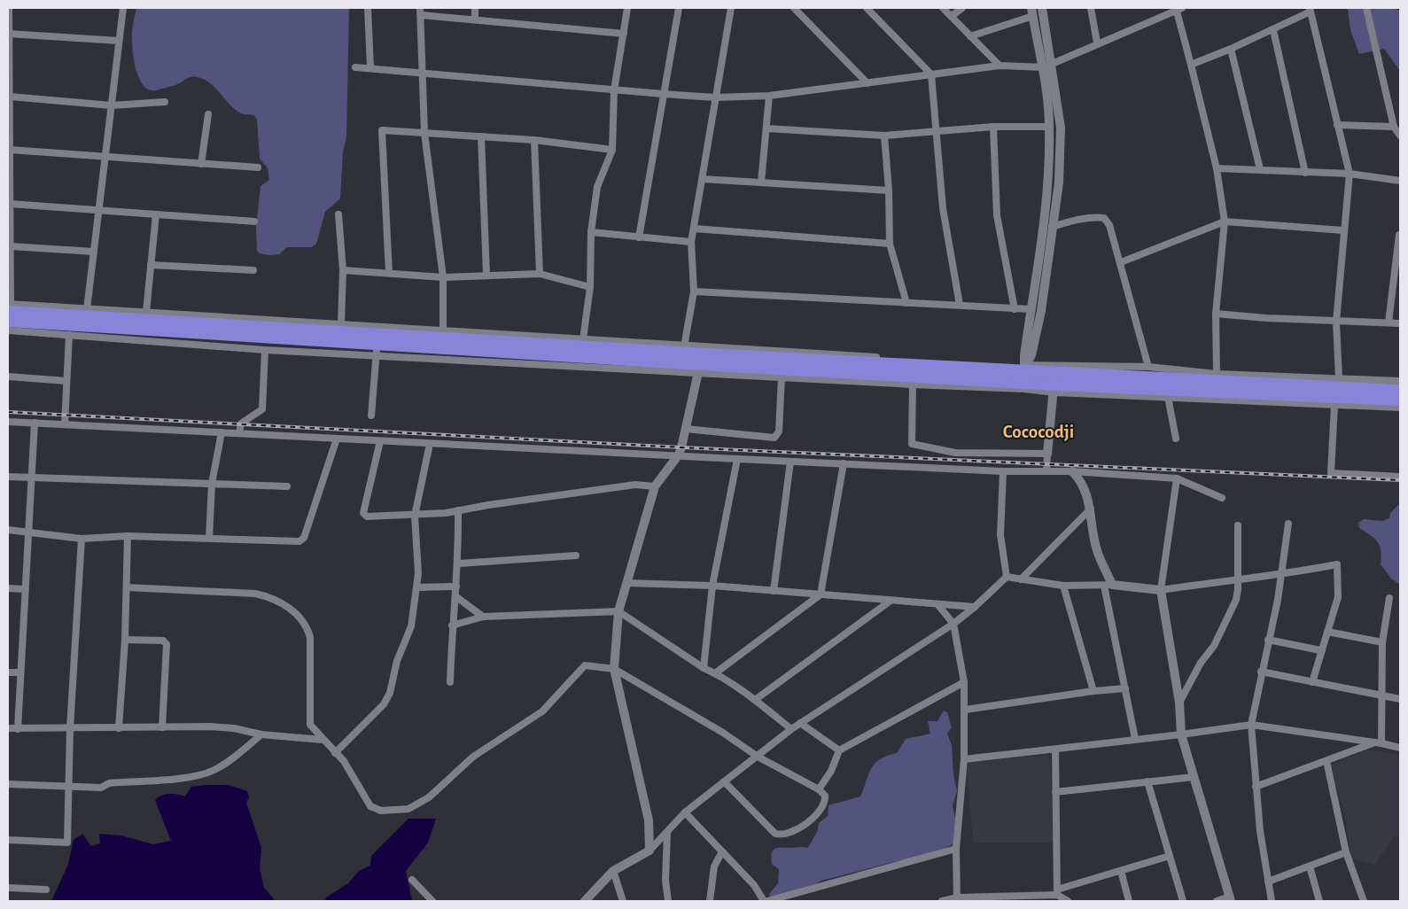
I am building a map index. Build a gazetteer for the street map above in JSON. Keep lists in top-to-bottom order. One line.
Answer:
{"districts":["Cococodji"]}
